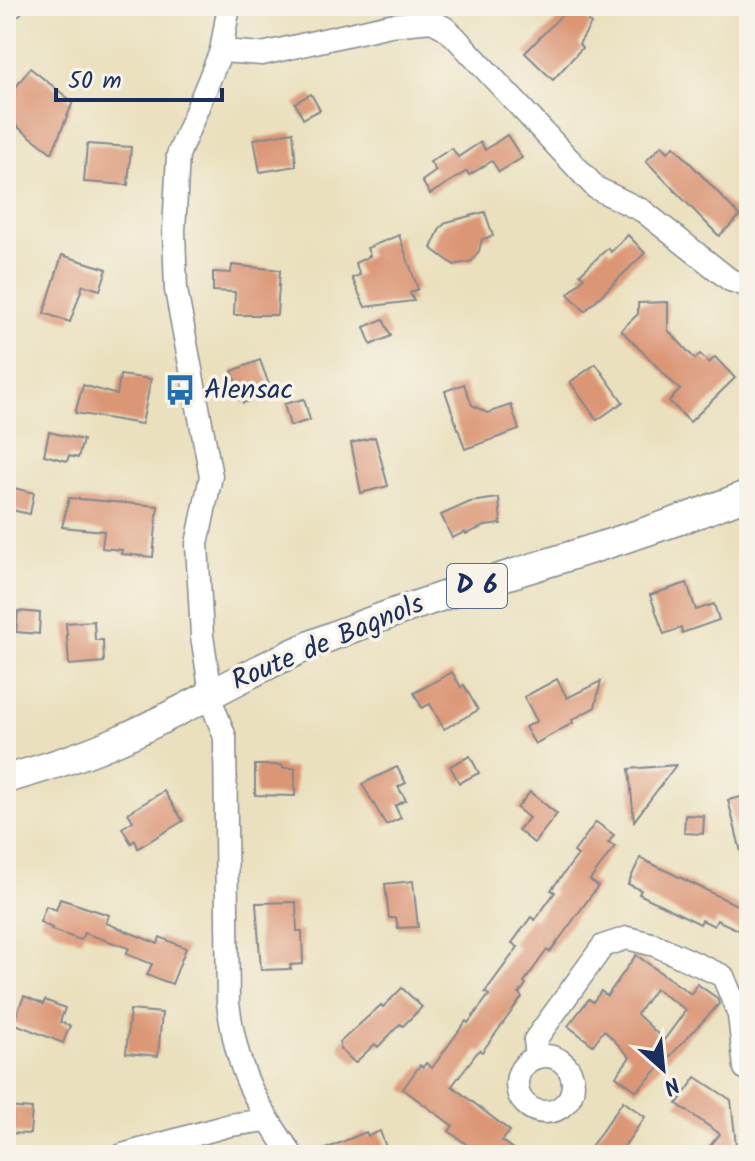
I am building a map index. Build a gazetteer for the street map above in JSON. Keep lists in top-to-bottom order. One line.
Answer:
{"streets":{"main road":["D 6","Route de Bagnols"]},"places":{"bus stop":["Alensac"]},"scale_bar":"50 m","north":"bottom right"}
